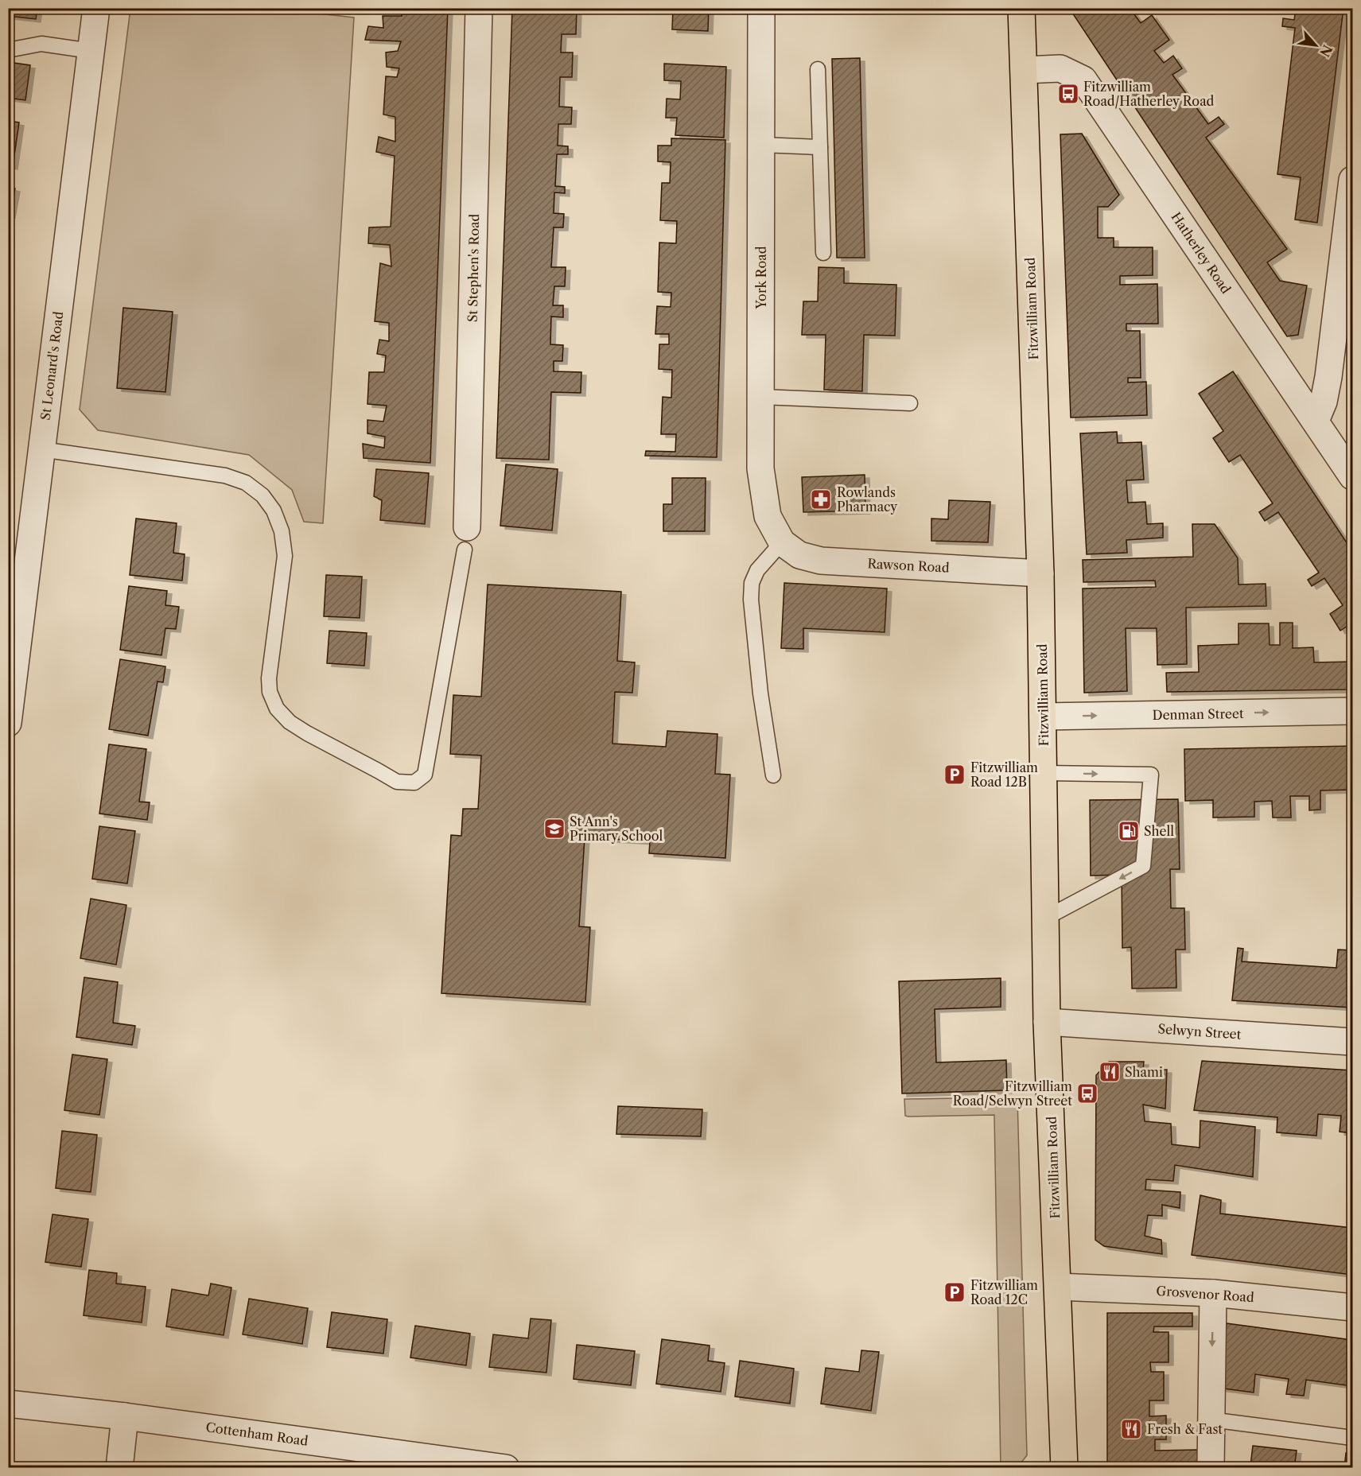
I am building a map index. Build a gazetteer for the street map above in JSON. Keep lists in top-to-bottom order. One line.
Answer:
{"streets":{"main road":["Fitzwilliam Road"],"street":["Hatherley Road","St Stephen's Road","York Road","St Leonard's Road","Rawson Road","Denman Street","Selwyn Street","Grosvenor Road","Cottenham Road"]},"crossings":[["Hatherley Road","Fitzwilliam Road"],["York Road","Rawson Road"],["Fitzwilliam Road","Rawson Road"],["Fitzwilliam Road","Denman Street"],["Fitzwilliam Road","Selwyn Street"],["Fitzwilliam Road","Grosvenor Road"]],"one_way":["Denman Street"],"places":{"bus stop":["Fitzwilliam Road/Hatherley Road","Fitzwilliam Road/Selwyn Street"],"pharmacy":["Rowlands Pharmacy"],"parking":["Fitzwilliam Road 12B","Fitzwilliam Road 12C"],"school or university":["St Ann's Primary School"],"fuel station":["Shell"],"restaurant":["Shami","Fresh & Fast"]},"north":"bottom right"}
